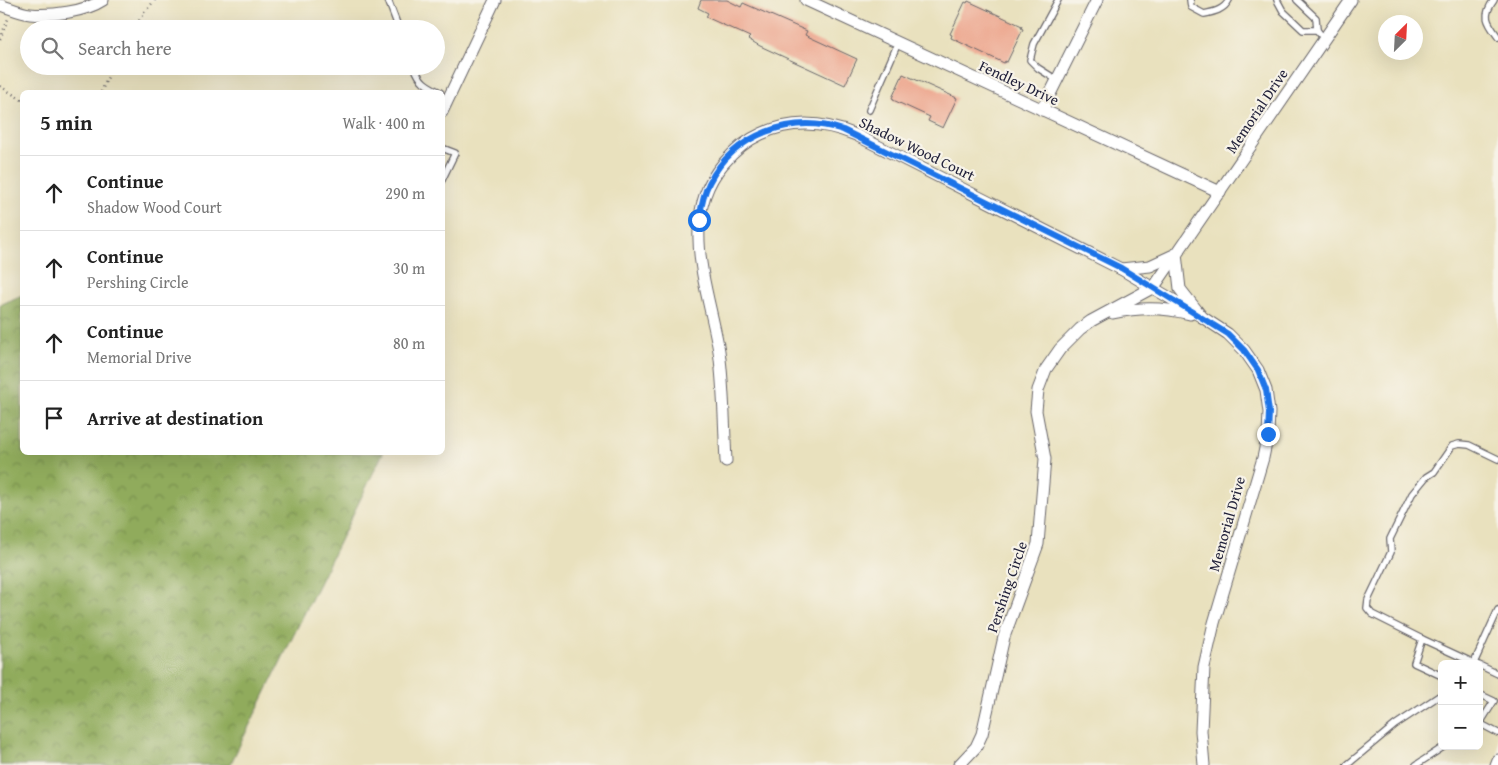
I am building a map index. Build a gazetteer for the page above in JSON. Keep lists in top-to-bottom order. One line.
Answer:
{"streets":{"street":["Fendley Drive","Memorial Drive","Shadow Wood Court","Pershing Circle"]},"crossings":[["Fendley Drive","Memorial Drive"],["Memorial Drive","Pershing Circle"],["Shadow Wood Court","Pershing Circle"]],"north":"top right","page":{"search":"Search here","heading":["5 min","Walk · 400 m"],"list":[["Continue","Shadow Wood Court","290 m"],["Continue","Pershing Circle","30 m"],["Continue","Memorial Drive","80 m"],"Arrive at destination"],"map_buttons":["+","−"]}}
